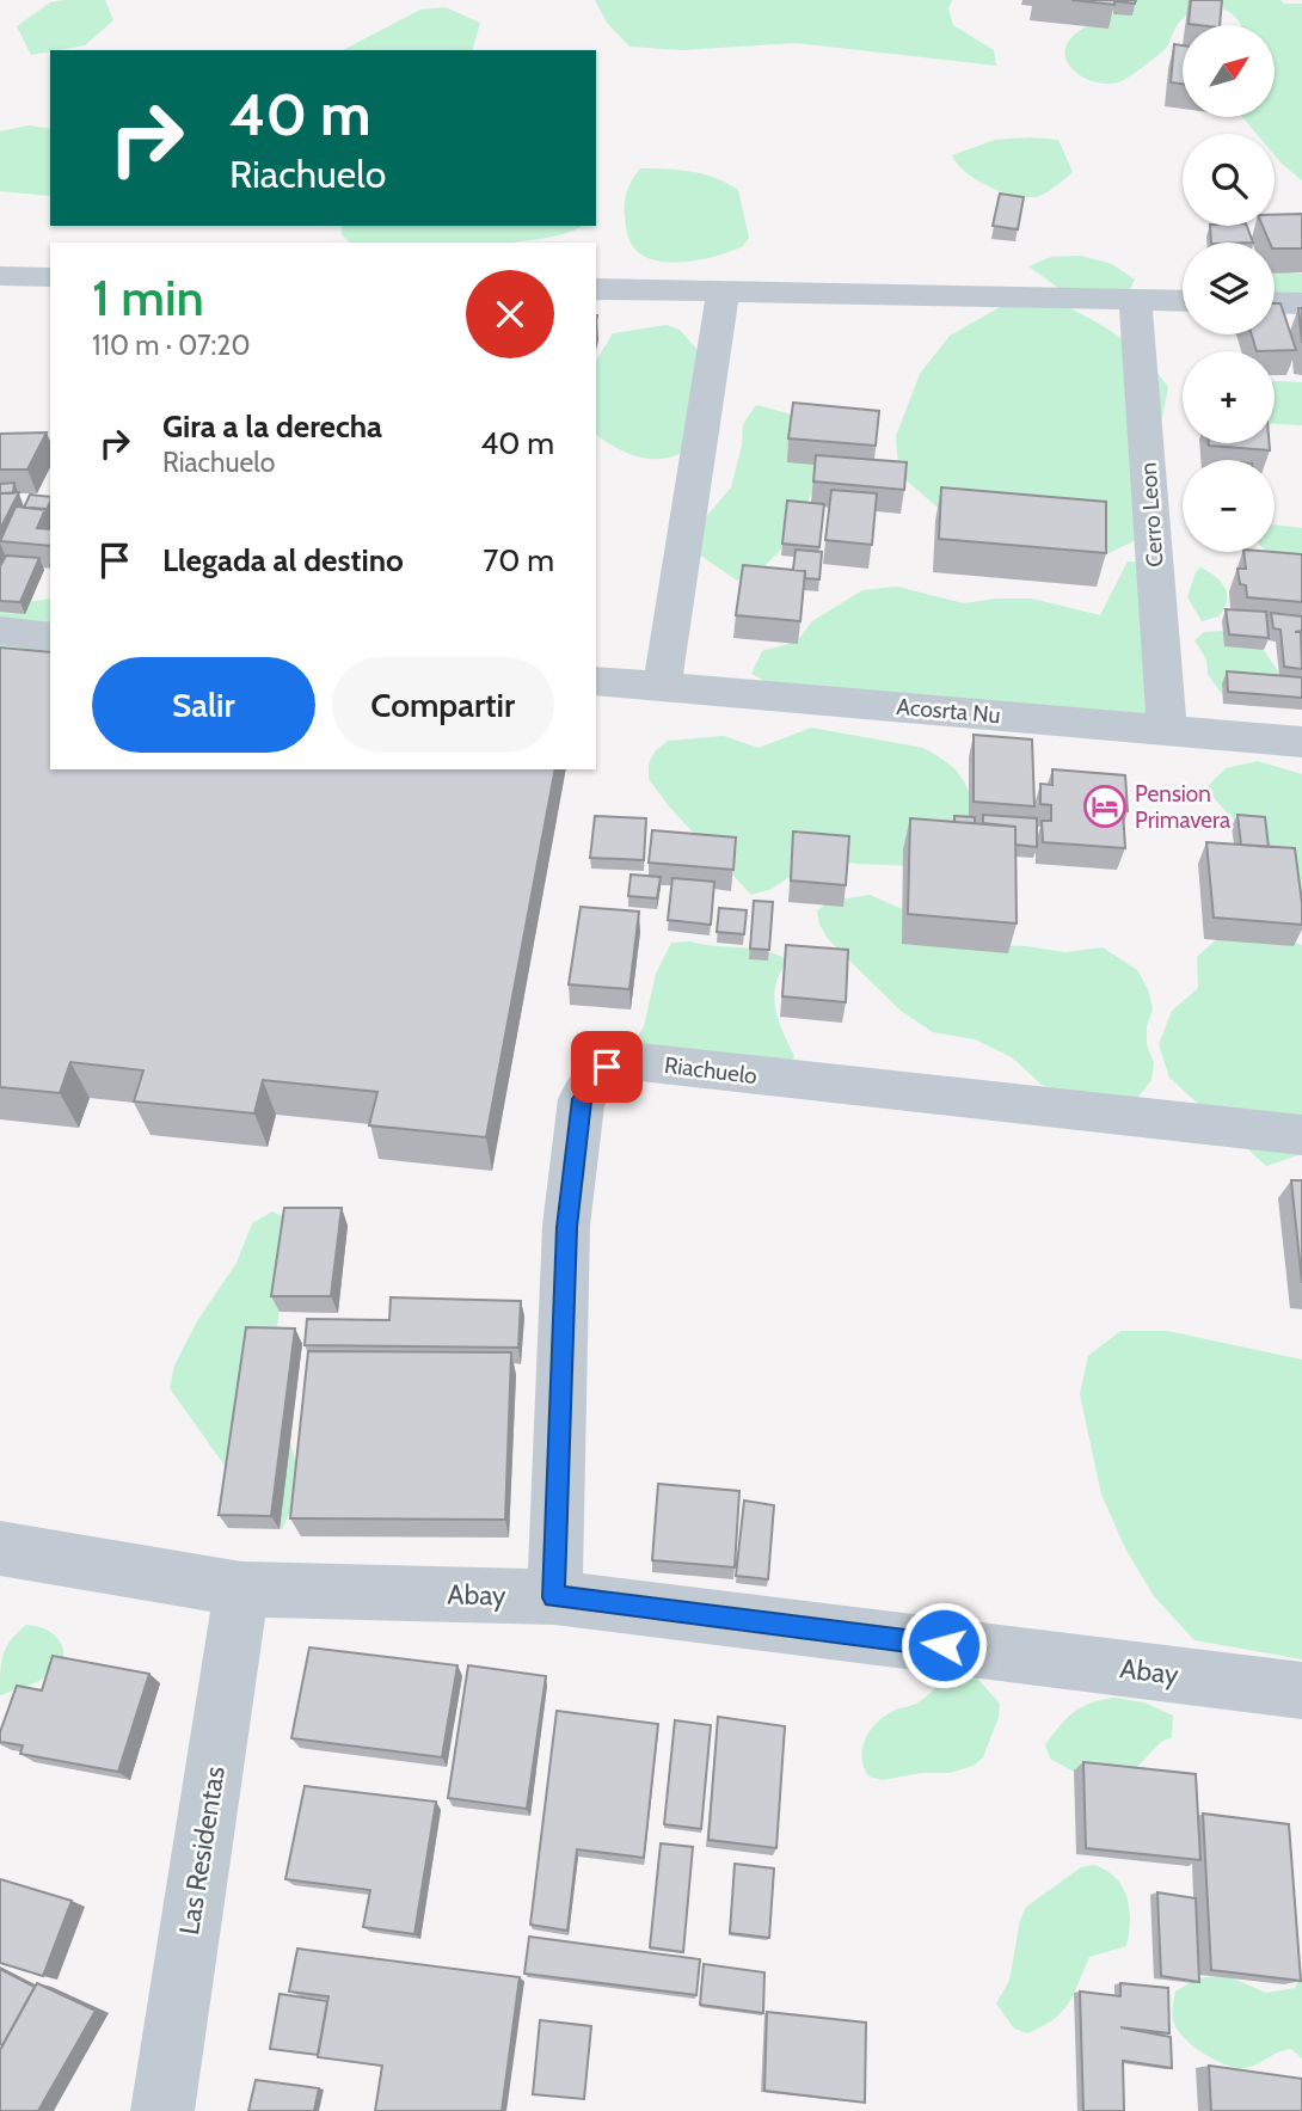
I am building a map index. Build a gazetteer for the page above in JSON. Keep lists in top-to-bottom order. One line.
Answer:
{"streets":{"street":["Cerro Leon","Acosrta Nu","Riachuelo","Abay","Las Residentas"]},"crossings":[["Cerro Leon","Acosrta Nu"],["Riachuelo","Abay"],["Abay","Las Residentas"]],"places":{"hotel":["Pension Primavera"]},"north":"top right","page":{"map_buttons":["+","−"],"turn":["40 m","Riachuelo"],"heading":["1 min","110 m · 07:20"],"list":[{"name":"Gira a la derecha","note":"Riachuelo","value":"40 m"},{"name":"Llegada al destino","value":"70 m"}],"buttons":["Salir","Compartir"]}}
